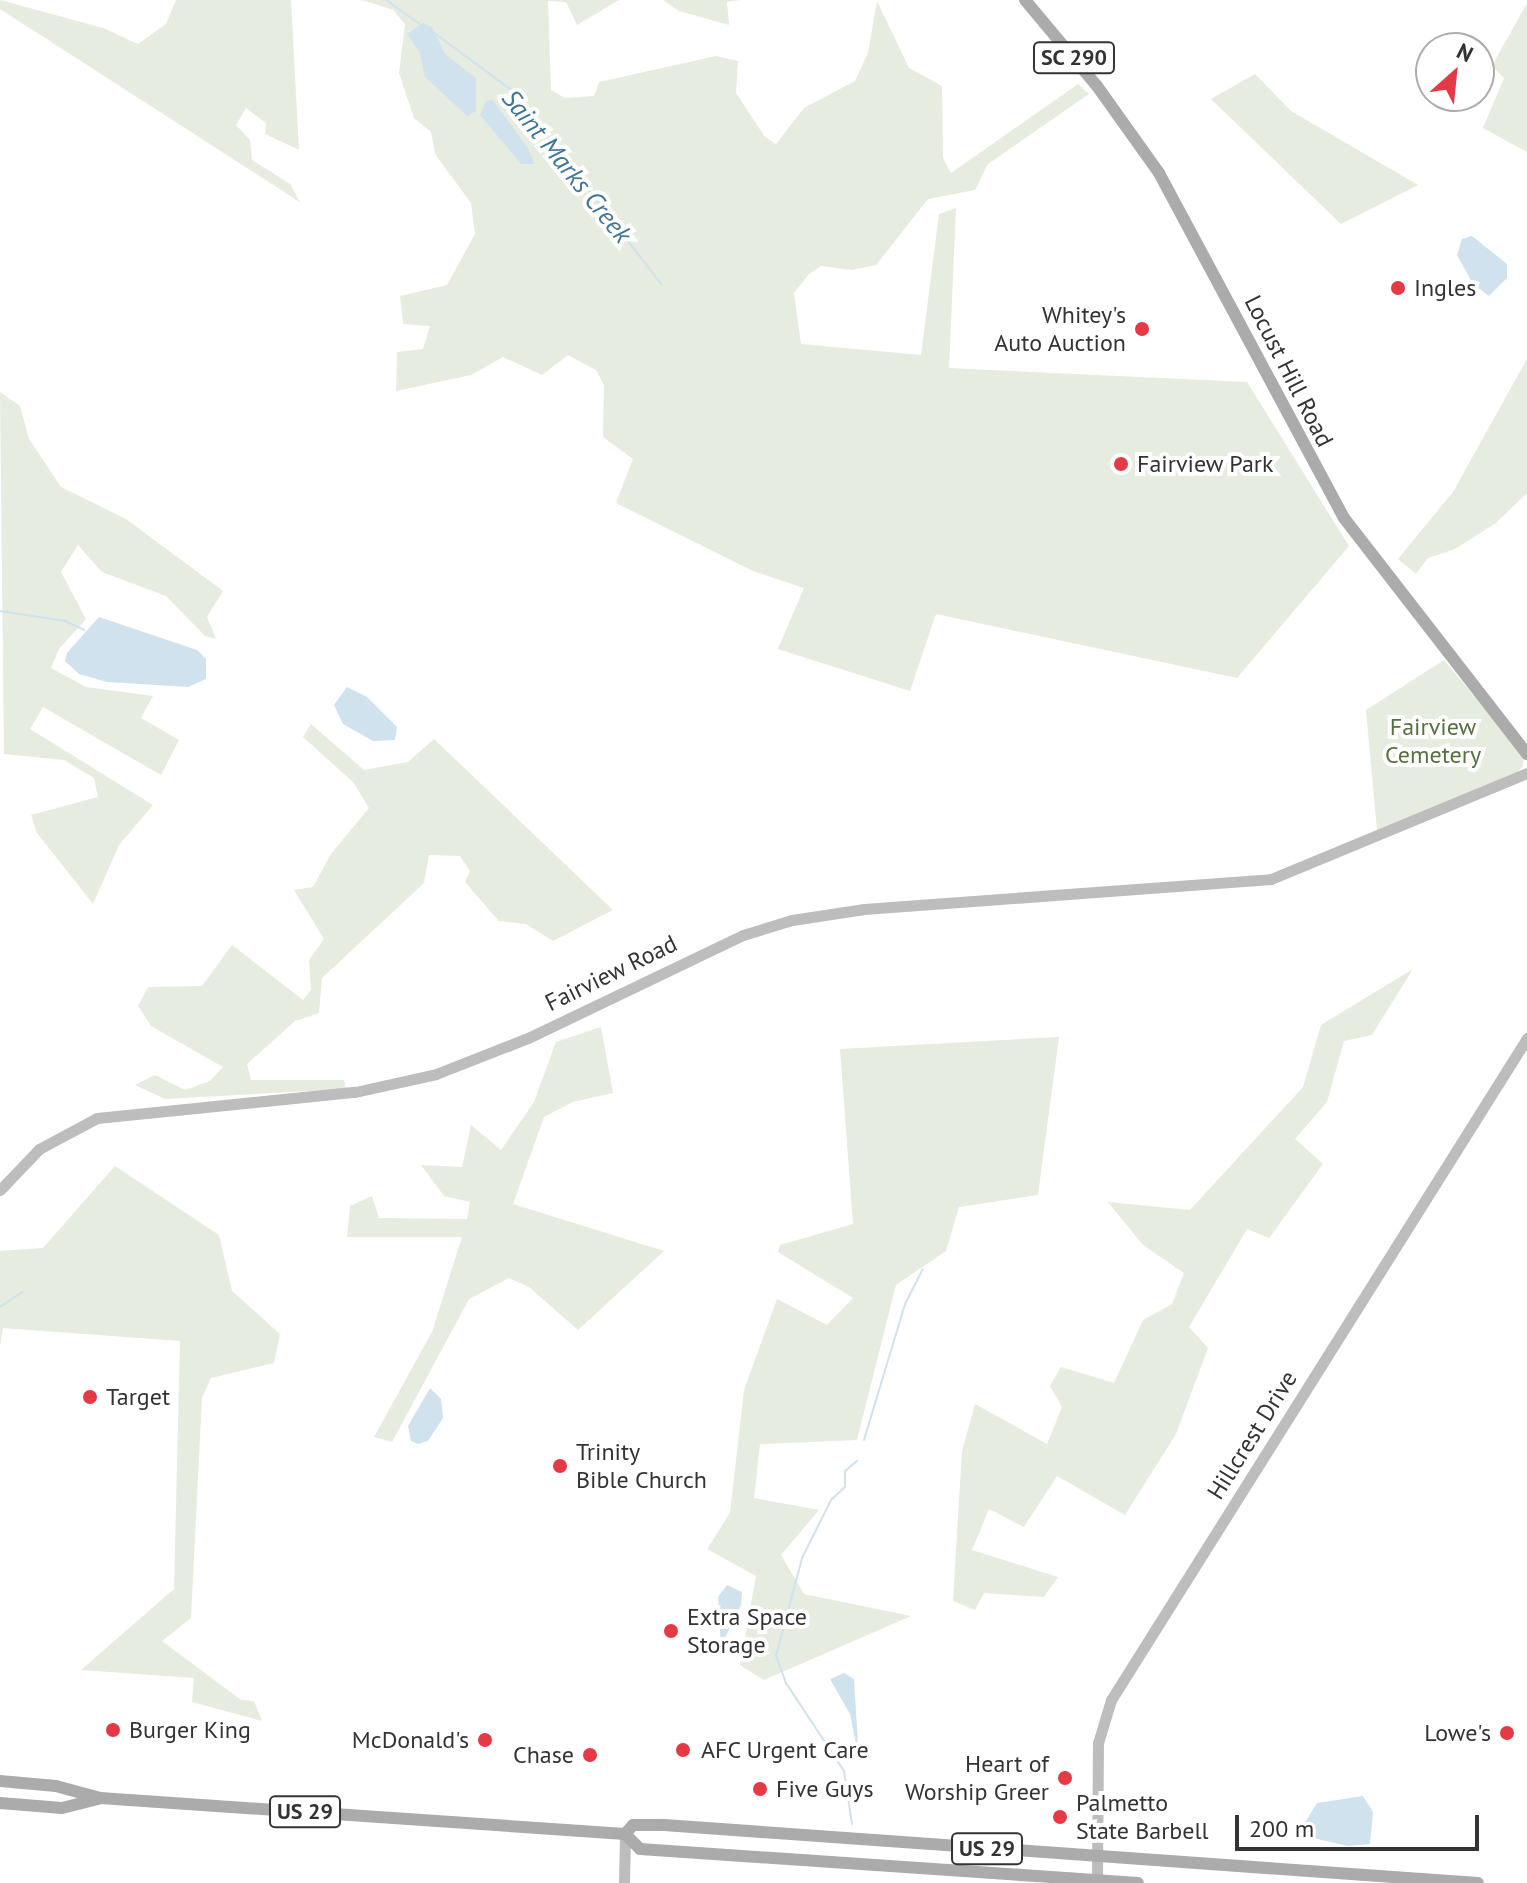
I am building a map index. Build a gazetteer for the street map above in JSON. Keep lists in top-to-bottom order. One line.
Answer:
{"streets":{"main road":["SC 290","Locust Hill Road","US 29"],"street":["Fairview Road","Hillcrest Drive"]},"crossings":[["Hillcrest Drive","US 29"]],"water":["Saint Marks Creek"],"parks":["Fairview Cemetery"],"places":["Ingles","Whitey's Auto Auction","Fairview Park","Target","Trinity Bible Church","Extra Space Storage","Burger King","Lowe's","McDonald's","AFC Urgent Care","Chase","Heart of Worship Greer","Five Guys","Palmetto State Barbell"],"scale_bar":"200 m","north":"top right"}
